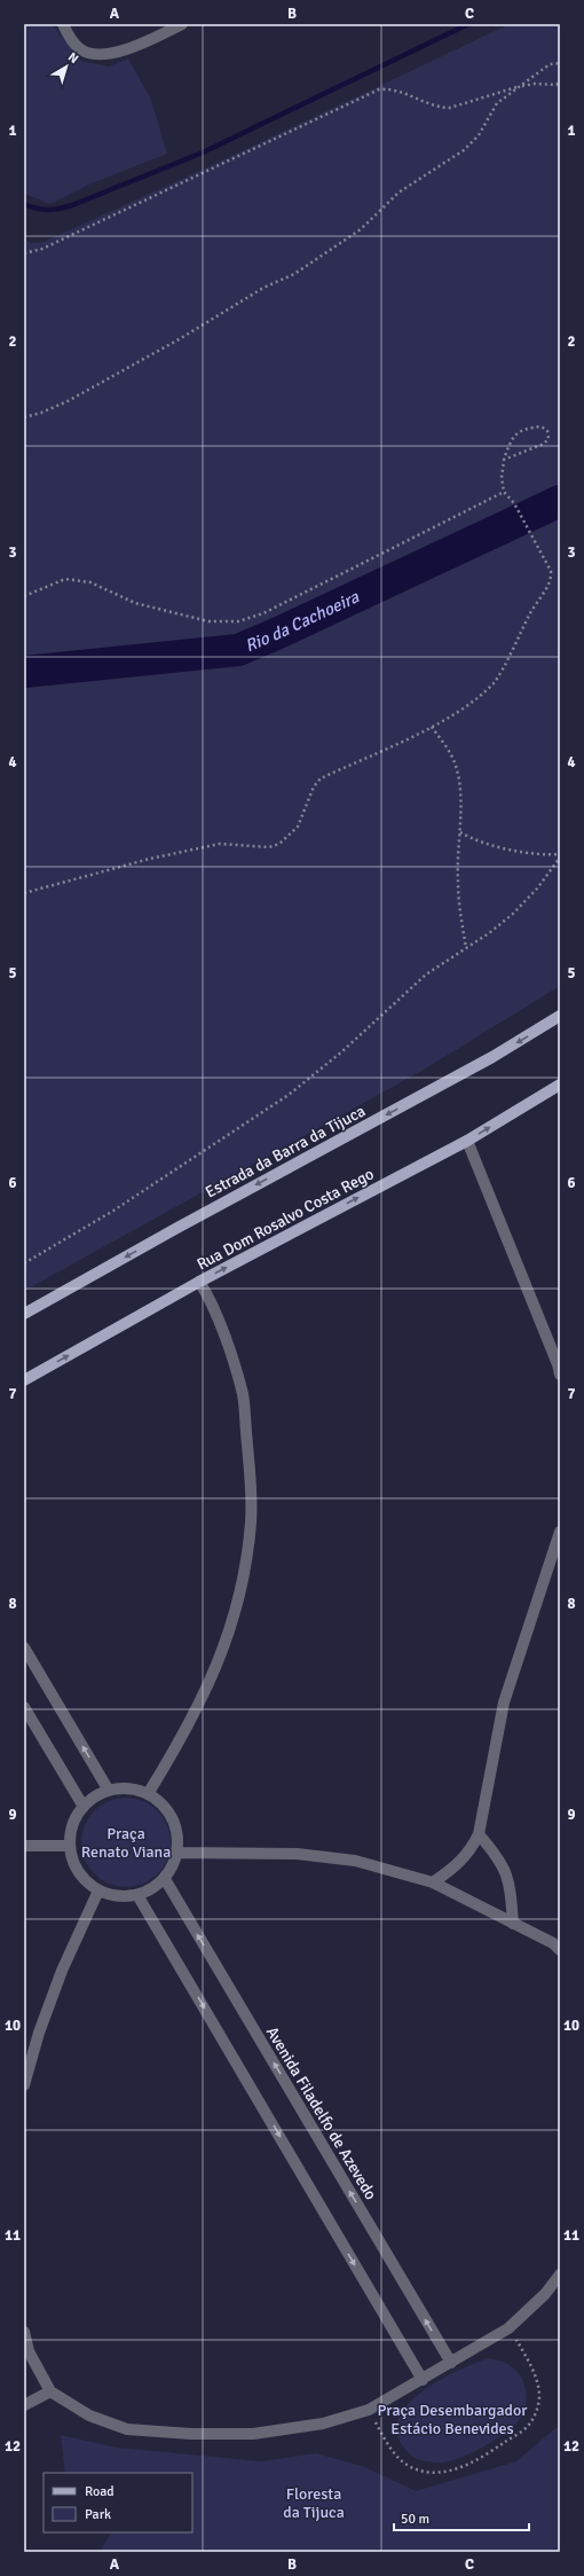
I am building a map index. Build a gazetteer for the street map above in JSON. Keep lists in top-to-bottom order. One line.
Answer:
{"streets":{"main road":["Estrada da Barra da Tijuca","Rua Dom Rosalvo Costa Rego"],"street":["Avenida Filadelfo de Azevedo"]},"one_way":["Estrada da Barra da Tijuca","Rua Dom Rosalvo Costa Rego"],"water":["Rio da Cachoeira"],"parks":["Praça Renato Viana","Praça Desembargador Estácio Benevides","Floresta da Tijuca"],"legend":["Road","Park"],"scale_bar":"50 m","north":"top right","grid":{"columns":["A","B","C"],"rows":["1","2","3","4","5","6","7","8","9","10","11","12"]}}
